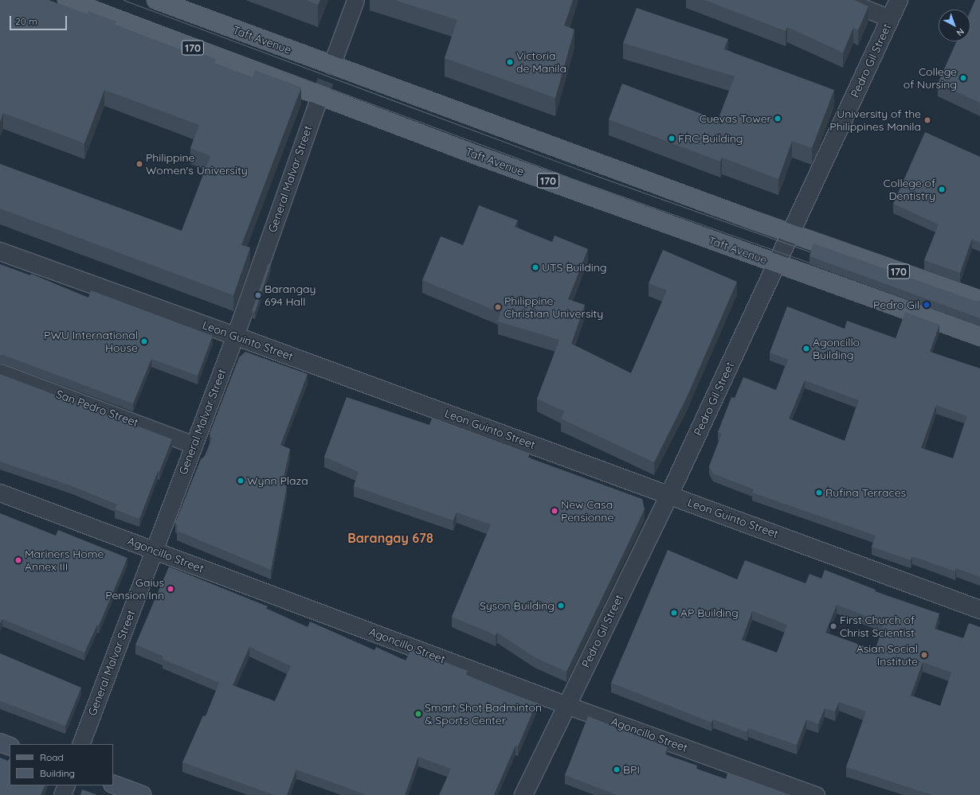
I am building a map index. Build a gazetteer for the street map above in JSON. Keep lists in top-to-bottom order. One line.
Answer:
{"streets":{"main road":["Taft Avenue","170"],"street":["Pedro Gil Street","General Malvar Street","Leon Guinto Street","San Pedro Street","Agoncillo Street"]},"crossings":[["Taft Avenue","Pedro Gil Street"],["Taft Avenue","General Malvar Street"],["Pedro Gil Street","Leon Guinto Street"],["Pedro Gil Street","Agoncillo Street"],["General Malvar Street","Leon Guinto Street"],["General Malvar Street","San Pedro Street"],["General Malvar Street","Agoncillo Street"]],"districts":["Barangay 678"],"places":["Victoria de Manila","College of Nursing","Cuevas Tower","University of the Philippines Manila","FRC Building","Philippine Women's University","College of Dentistry","UTS Building","Barangay 694 Hall","Pedro Gil","Philippine Christian University","PWU International House","Agoncillo Building","Wynn Plaza","Rufina Terraces","New Casa Pensionne","Mariners Home Annex III","Gaius Pension Inn","Syson Building","AP Building","First Church of Christ Scientist","Asian Social Institute","Smart Shot Badminton & Sports Center","BPI"],"legend":["Road","Building"],"scale_bar":"20 m","north":"bottom right"}
